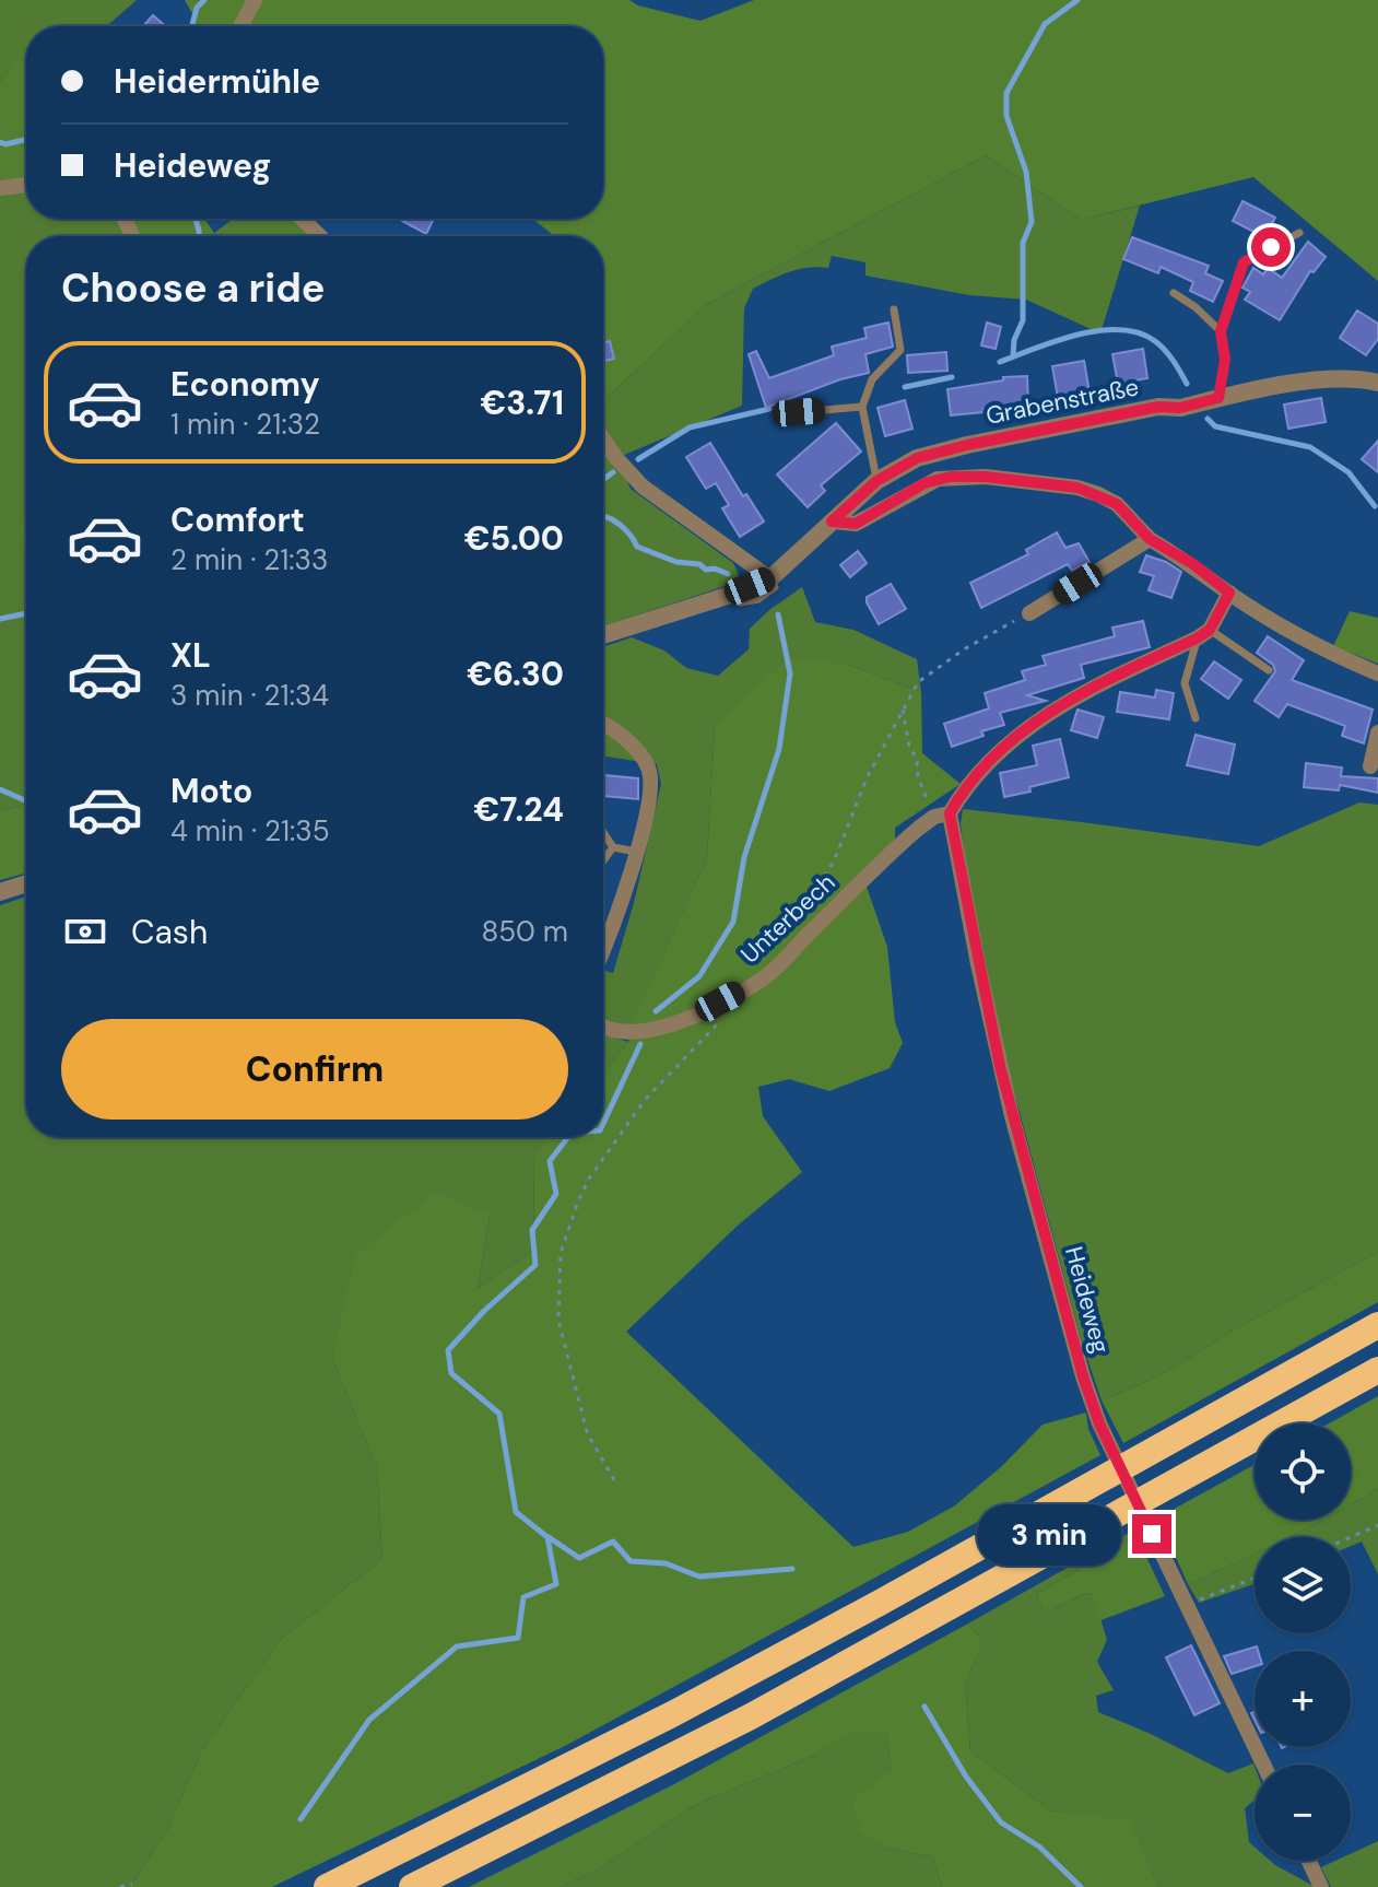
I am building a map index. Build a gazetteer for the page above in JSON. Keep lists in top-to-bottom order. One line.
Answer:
{"streets":{"street":["Grabenstraße","Unterbech","Heideweg"]},"crossings":[["Unterbech","Heideweg"]],"page":{"banner":["Heidermühle","Heideweg"],"heading":"Choose a ride","list":[{"name":"Economy","note":"1 min · 21:32","value":"€3.71"},{"name":"Comfort","note":"2 min · 21:33","value":"€5.00"},{"name":"XL","note":"3 min · 21:34","value":"€6.30"},{"name":"Moto","note":"4 min · 21:35","value":"€7.24"}],"pay":["Cash","850 m"],"buttons":"Confirm","map_buttons":["+","−"],"bubble":"3 min"}}
